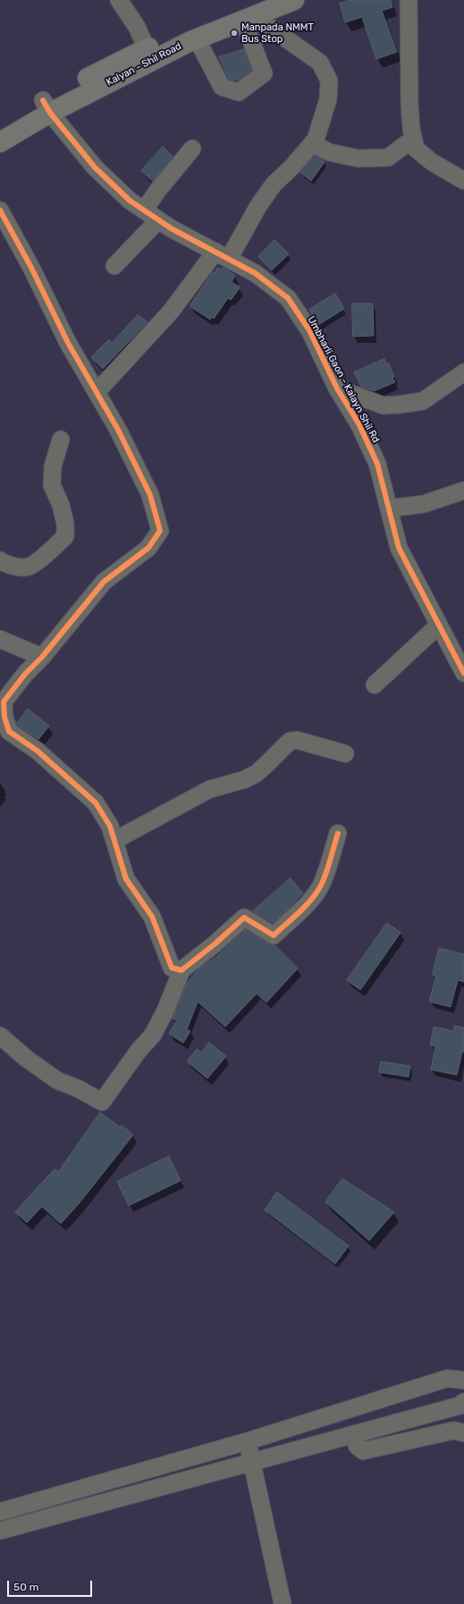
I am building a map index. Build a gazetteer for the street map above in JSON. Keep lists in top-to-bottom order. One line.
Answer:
{"streets":{"main road":["Kalyan - Shil Road"],"street":["Umbharli Gaon - Kalayn Shil Rd"]},"crossings":[["Kalyan - Shil Road","Umbharli Gaon - Kalayn Shil Rd"]],"places":["Manpada NMMT Bus Stop"],"scale_bar":"50 m"}
